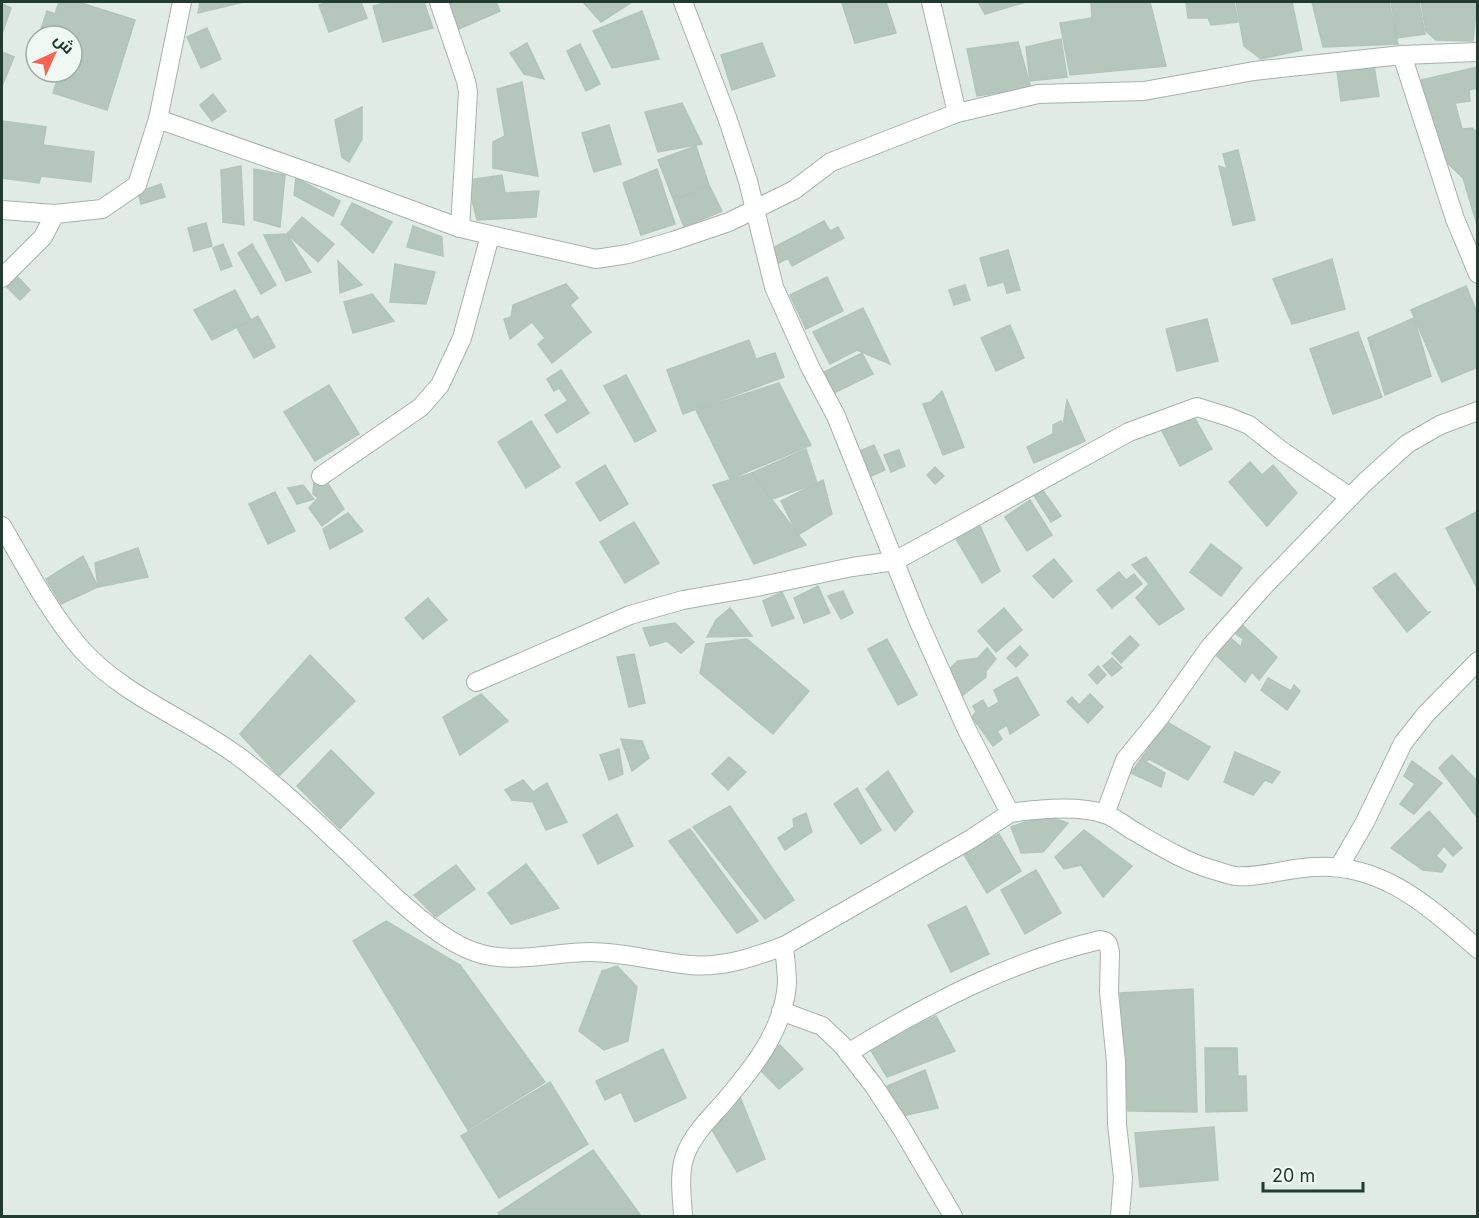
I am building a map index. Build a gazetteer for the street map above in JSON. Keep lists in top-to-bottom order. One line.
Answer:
{"scale_bar":"20 m","north":"top right"}
